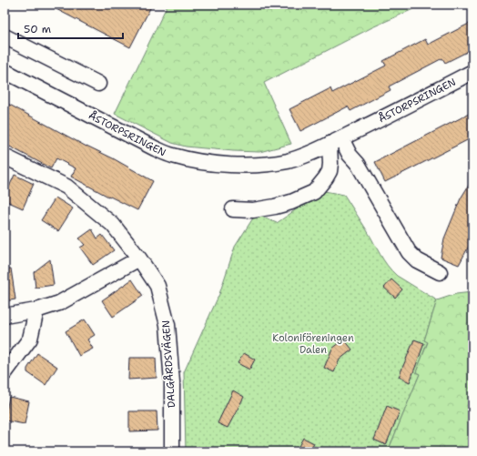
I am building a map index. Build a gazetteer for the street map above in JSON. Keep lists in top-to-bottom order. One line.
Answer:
{"streets":{"street":["ÅSTORPSRINGEN","DALGÅRDSVÄGEN"]},"parks":["Koloniföreningen Dalen"],"scale_bar":"50 m"}
